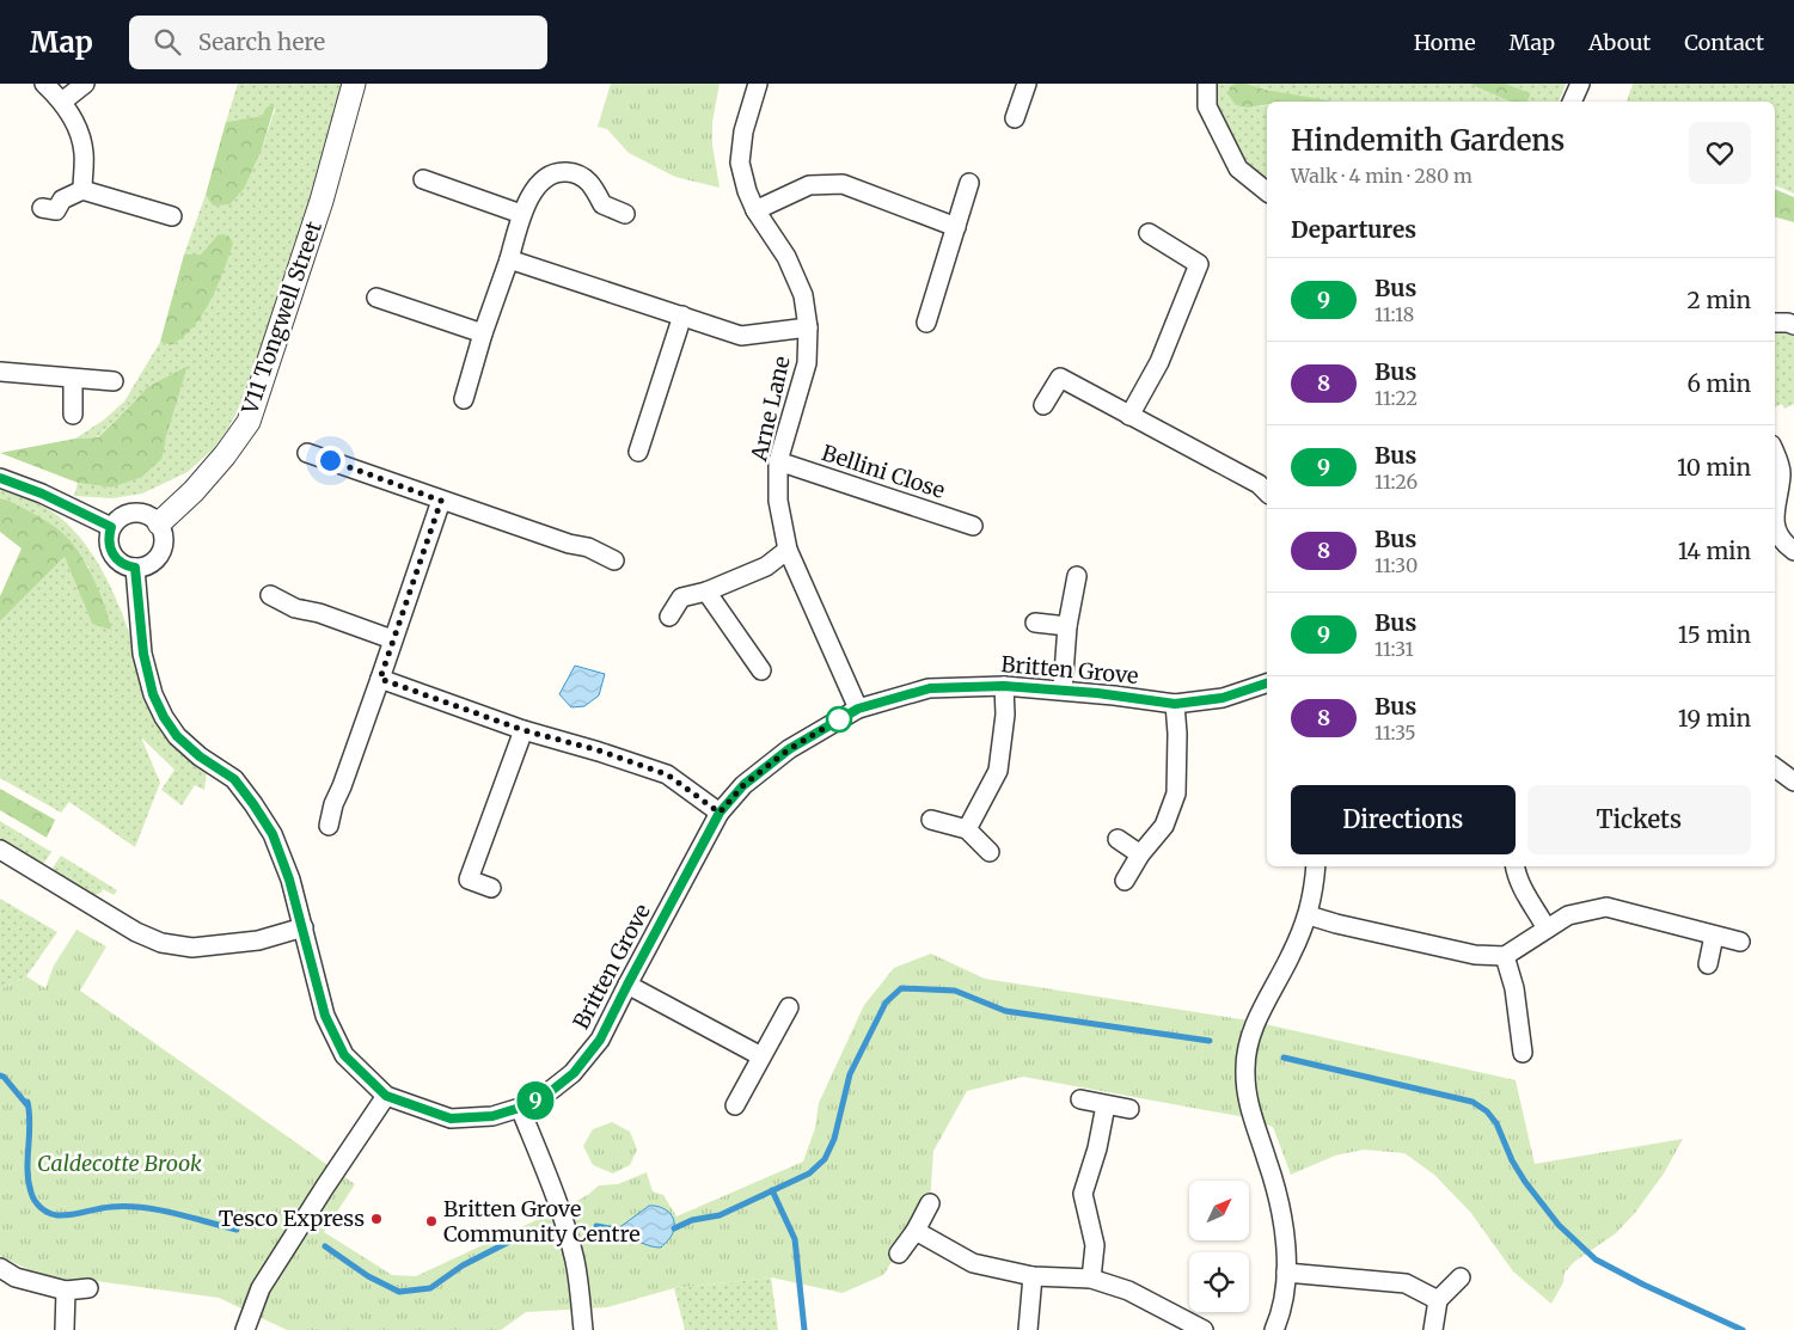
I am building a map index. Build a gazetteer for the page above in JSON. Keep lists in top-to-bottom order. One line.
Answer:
{"streets":{"street":["V11 Tongwell Street","Arne Lane","Bellini Close","Britten Grove"]},"crossings":[["V11 Tongwell Street","Britten Grove"],["Arne Lane","Bellini Close"],["Arne Lane","Britten Grove"]],"parks":["Caldecotte Brook"],"places":["Tesco Express","Britten Grove Community Centre"],"lines":["bus line 9"],"north":"top right","page":{"header":"Map","search":"Search here","nav":["Home","Map","About","Contact"],"on_map":"9","heading":[["Hindemith Gardens","Walk · 4 min · 280 m"],"Departures"],"list":[{"mark":"9","name":"Bus","note":"11:18","value":"2 min"},{"mark":"8","name":"Bus","note":"11:22","value":"6 min"},{"mark":"9","name":"Bus","note":"11:26","value":"10 min"},{"mark":"8","name":"Bus","note":"11:30","value":"14 min"},{"mark":"9","name":"Bus","note":"11:31","value":"15 min"},{"mark":"8","name":"Bus","note":"11:35","value":"19 min"}],"buttons":["Directions","Tickets"]}}
